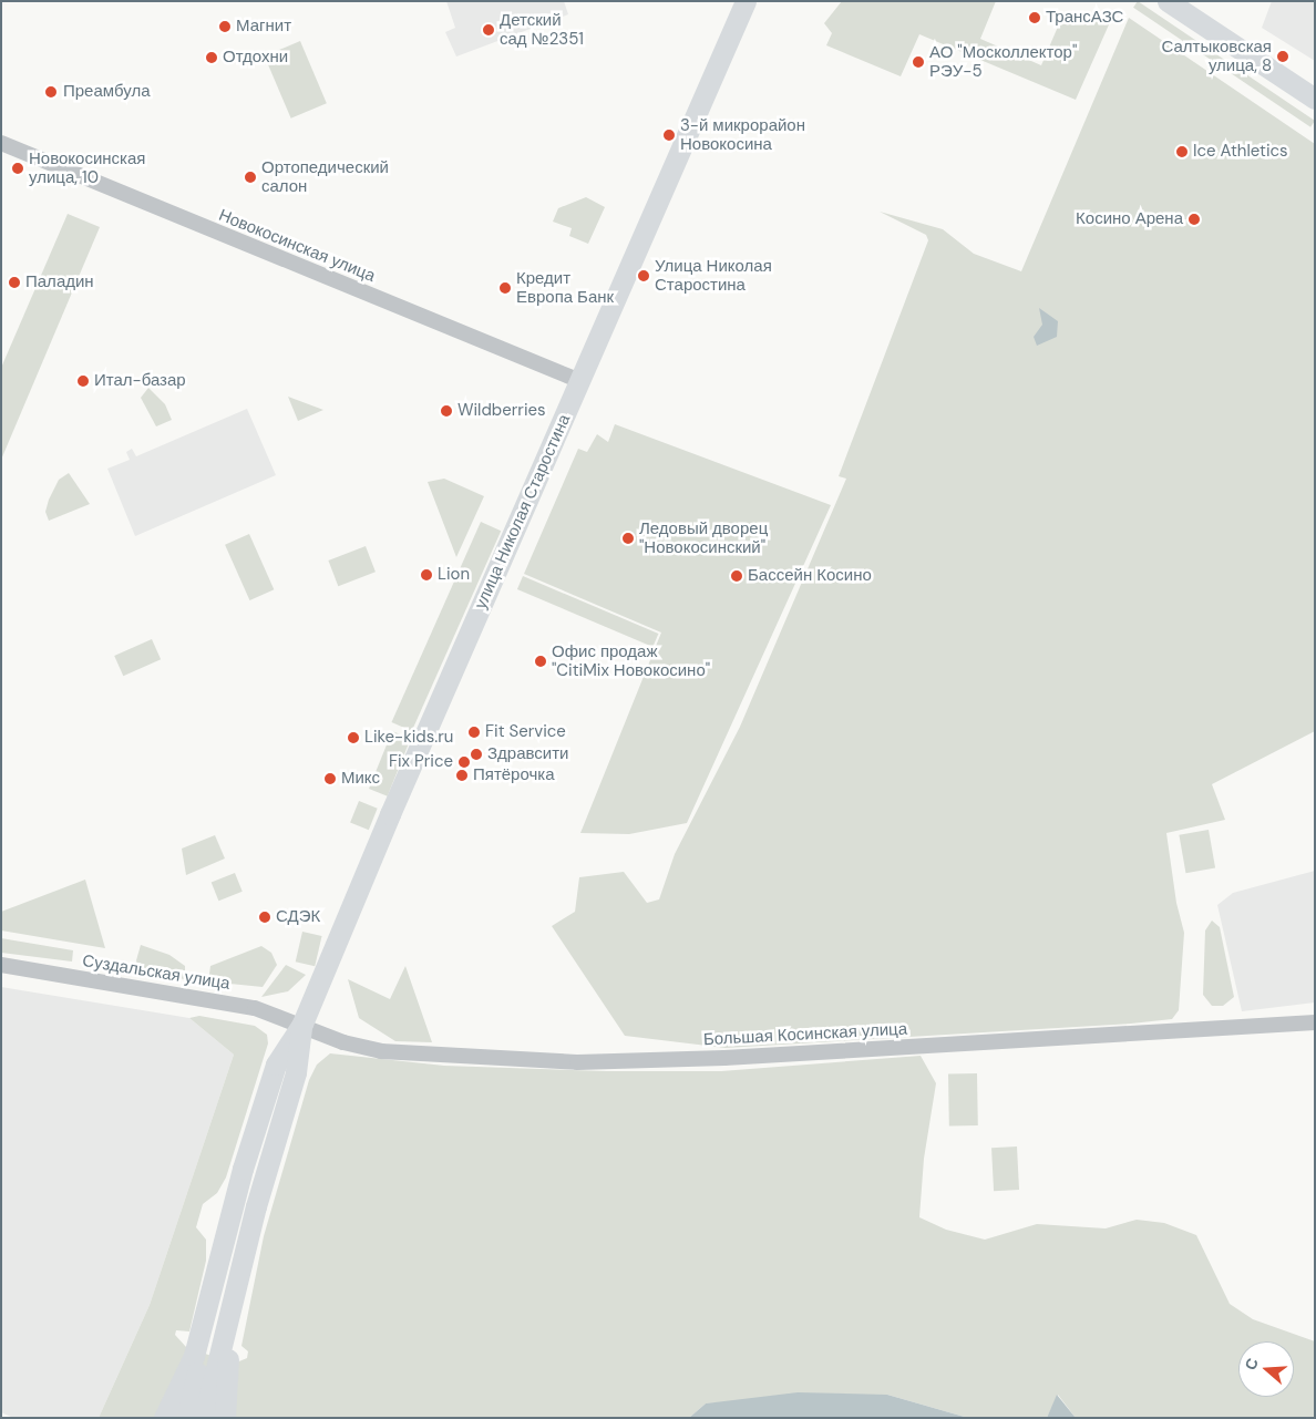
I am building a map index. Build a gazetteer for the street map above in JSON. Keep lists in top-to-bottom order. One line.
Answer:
{"streets":{"main road":["улица Николая Старостина"],"street":["Новокосинская улица","Суздальская улица","Большая Косинская улица"]},"crossings":[["Новокосинская улица","улица Николая Старостина"],["улица Николая Старостина","Суздальская улица"],["улица Николая Старостина","Большая Косинская улица"],["Суздальская улица","Большая Косинская улица"]],"places":["ТрансАЗС","Магнит","Детский сад №2351","Салтыковская улица, 8","Отдохни","АО \"Москоллектор\" РЭУ-5","Преамбула","3-й микрорайон Новокосина","Ice Athletics","Новокосинская улица, 10","Ортопедический салон","Косино Арена","Улица Николая Старостина","Паладин","Кредит Европа Банк","Итал-базар","Wildberries","Ледовый дворец \"Новокосинский\"","Lion","Бассейн Косино","Офис продаж \"CitiMix Новокосино\"","Fit Service","Like-kids.ru","Здравсити","Fix Price","Пятёрочка","Микс","СДЭК"],"north":"left"}
